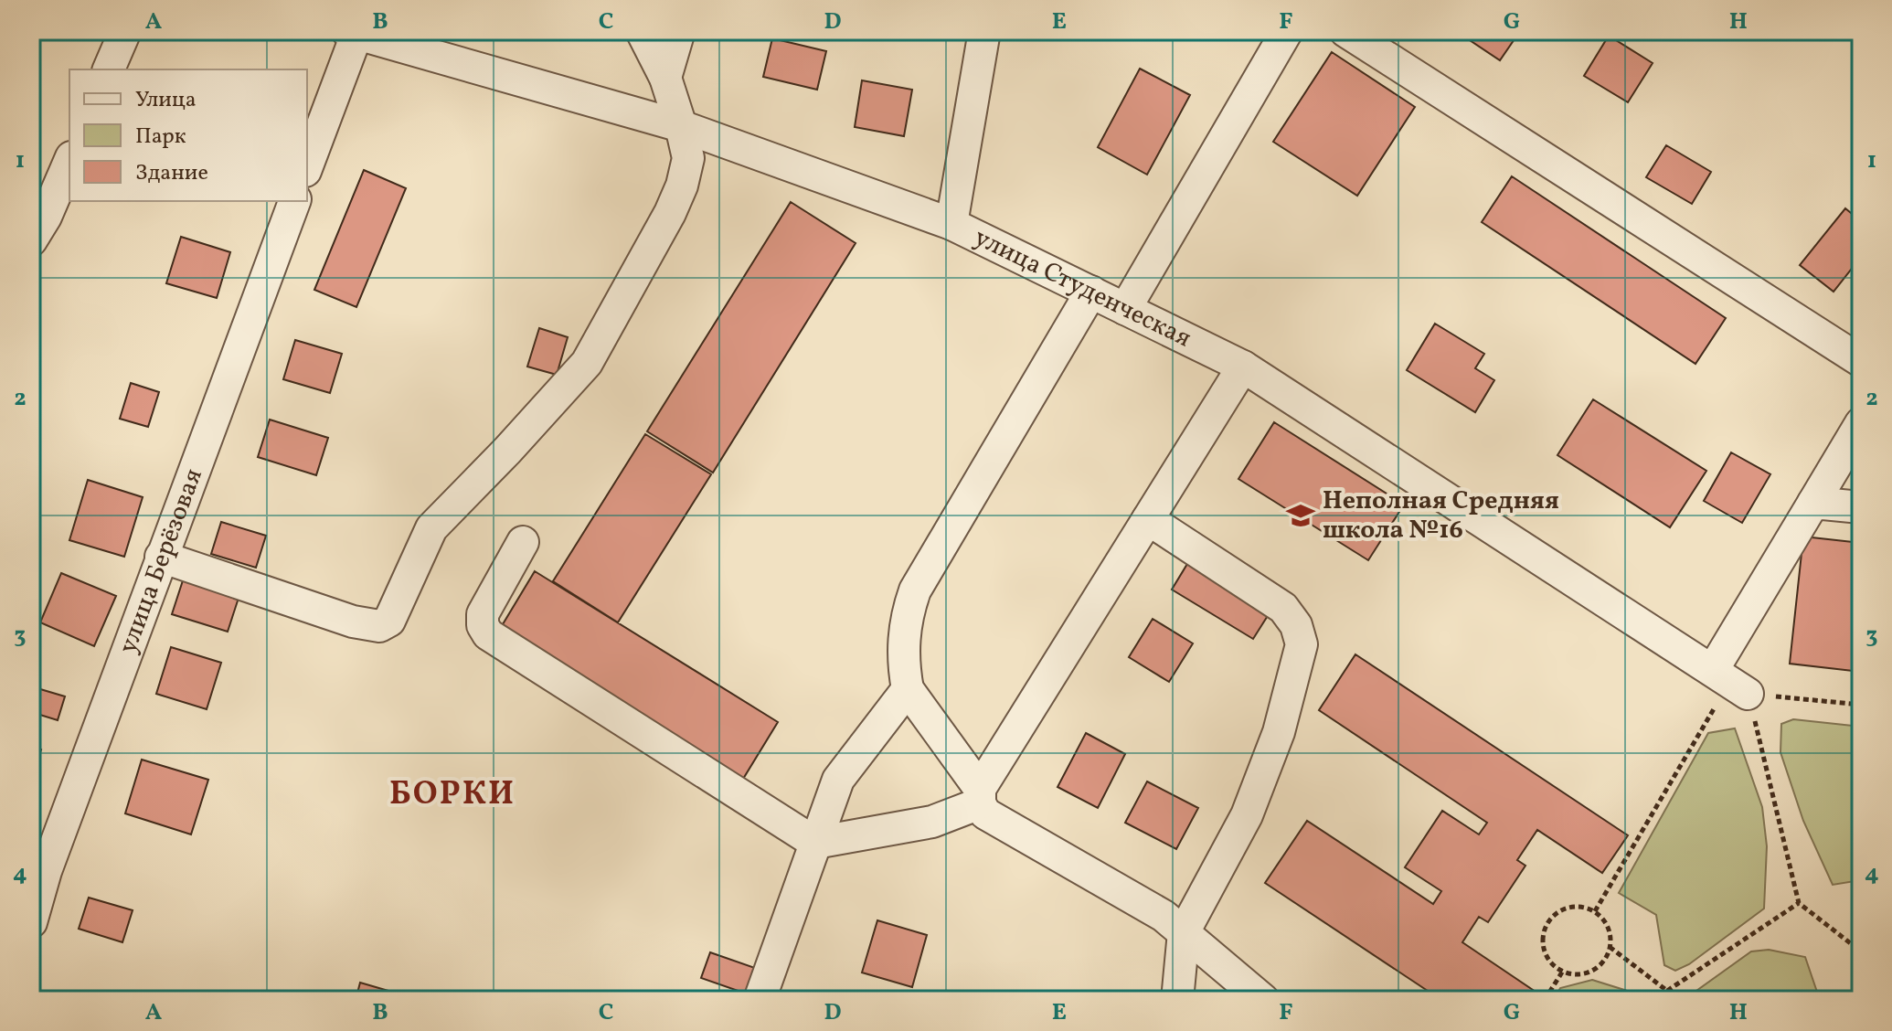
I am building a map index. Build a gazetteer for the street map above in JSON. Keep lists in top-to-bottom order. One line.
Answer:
{"streets":{"street":["улица Студенческая","улица Берёзовая"]},"districts":["БОРКИ"],"places":{"school or university":["Неполная Средняя школа №16"]},"legend":["Улица","Парк","Здание"],"grid":{"columns":["A","B","C","D","E","F","G","H"],"rows":["1","2","3","4"]}}
